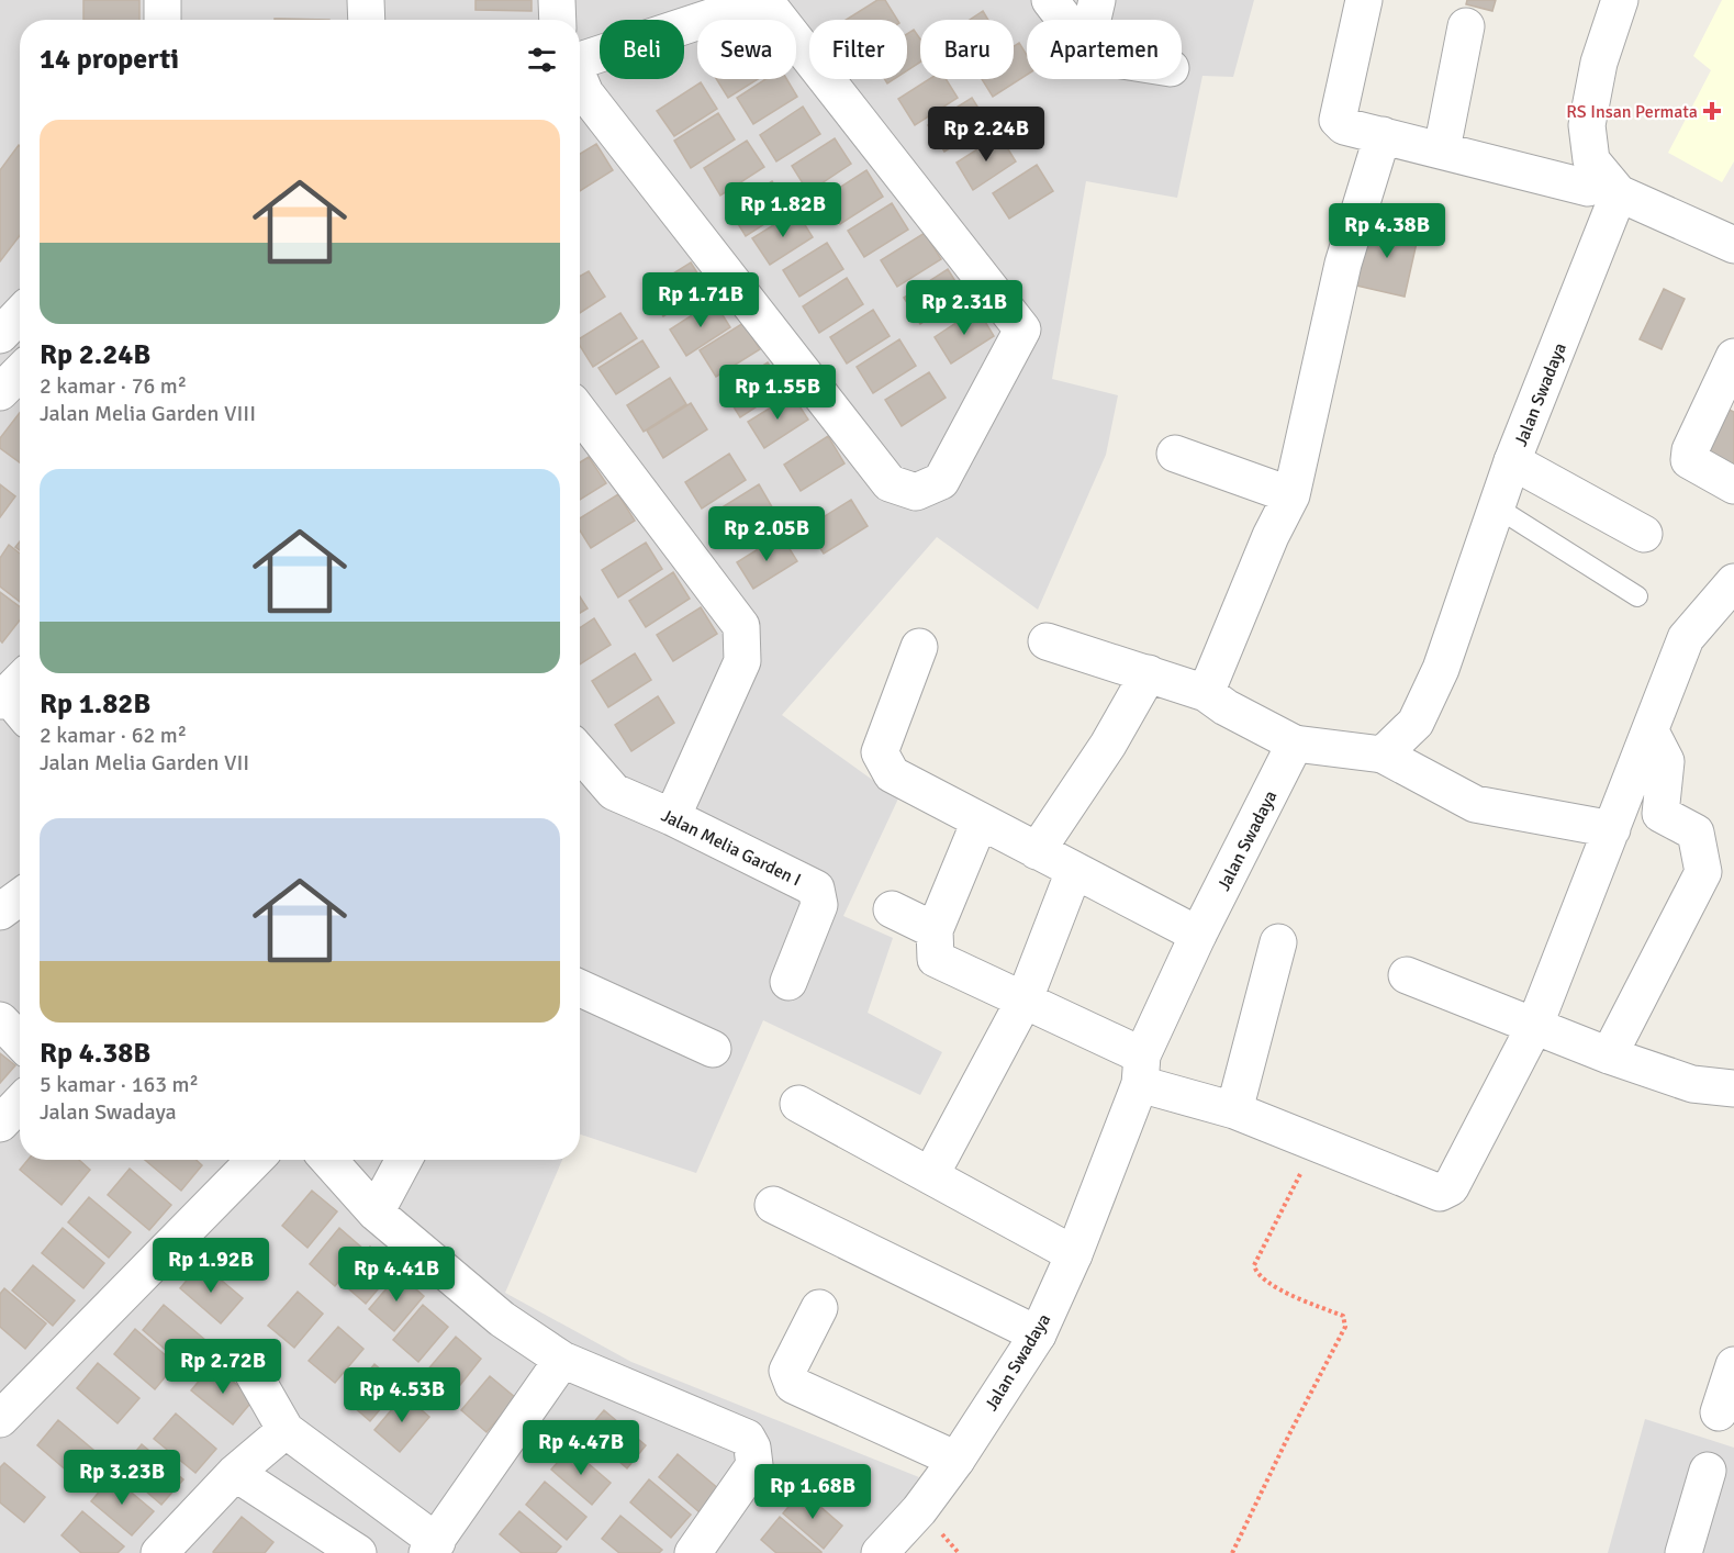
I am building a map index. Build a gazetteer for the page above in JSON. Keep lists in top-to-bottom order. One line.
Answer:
{"streets":{"street":["Jalan Swadaya","Jalan Melia Garden I"]},"places":{"health":["RS Insan Permata"]},"page":{"chip":["Beli","Sewa","Filter","Baru","Apartemen"],"heading":"14 properti","list":[{"name":"Rp 2.24B","note":"2 kamar · 76 m² · Jalan Melia Garden VIII"},{"name":"Rp 1.82B","note":"2 kamar · 62 m² · Jalan Melia Garden VII"},{"name":"Rp 4.38B","note":"5 kamar · 163 m² · Jalan Swadaya"}],"price":["Rp 2.24B","Rp 1.82B","Rp 4.38B","Rp 1.71B","Rp 2.31B","Rp 1.55B","Rp 2.05B","Rp 1.92B","Rp 4.41B","Rp 2.72B","Rp 4.53B","Rp 4.47B","Rp 3.23B","Rp 1.68B"]}}
